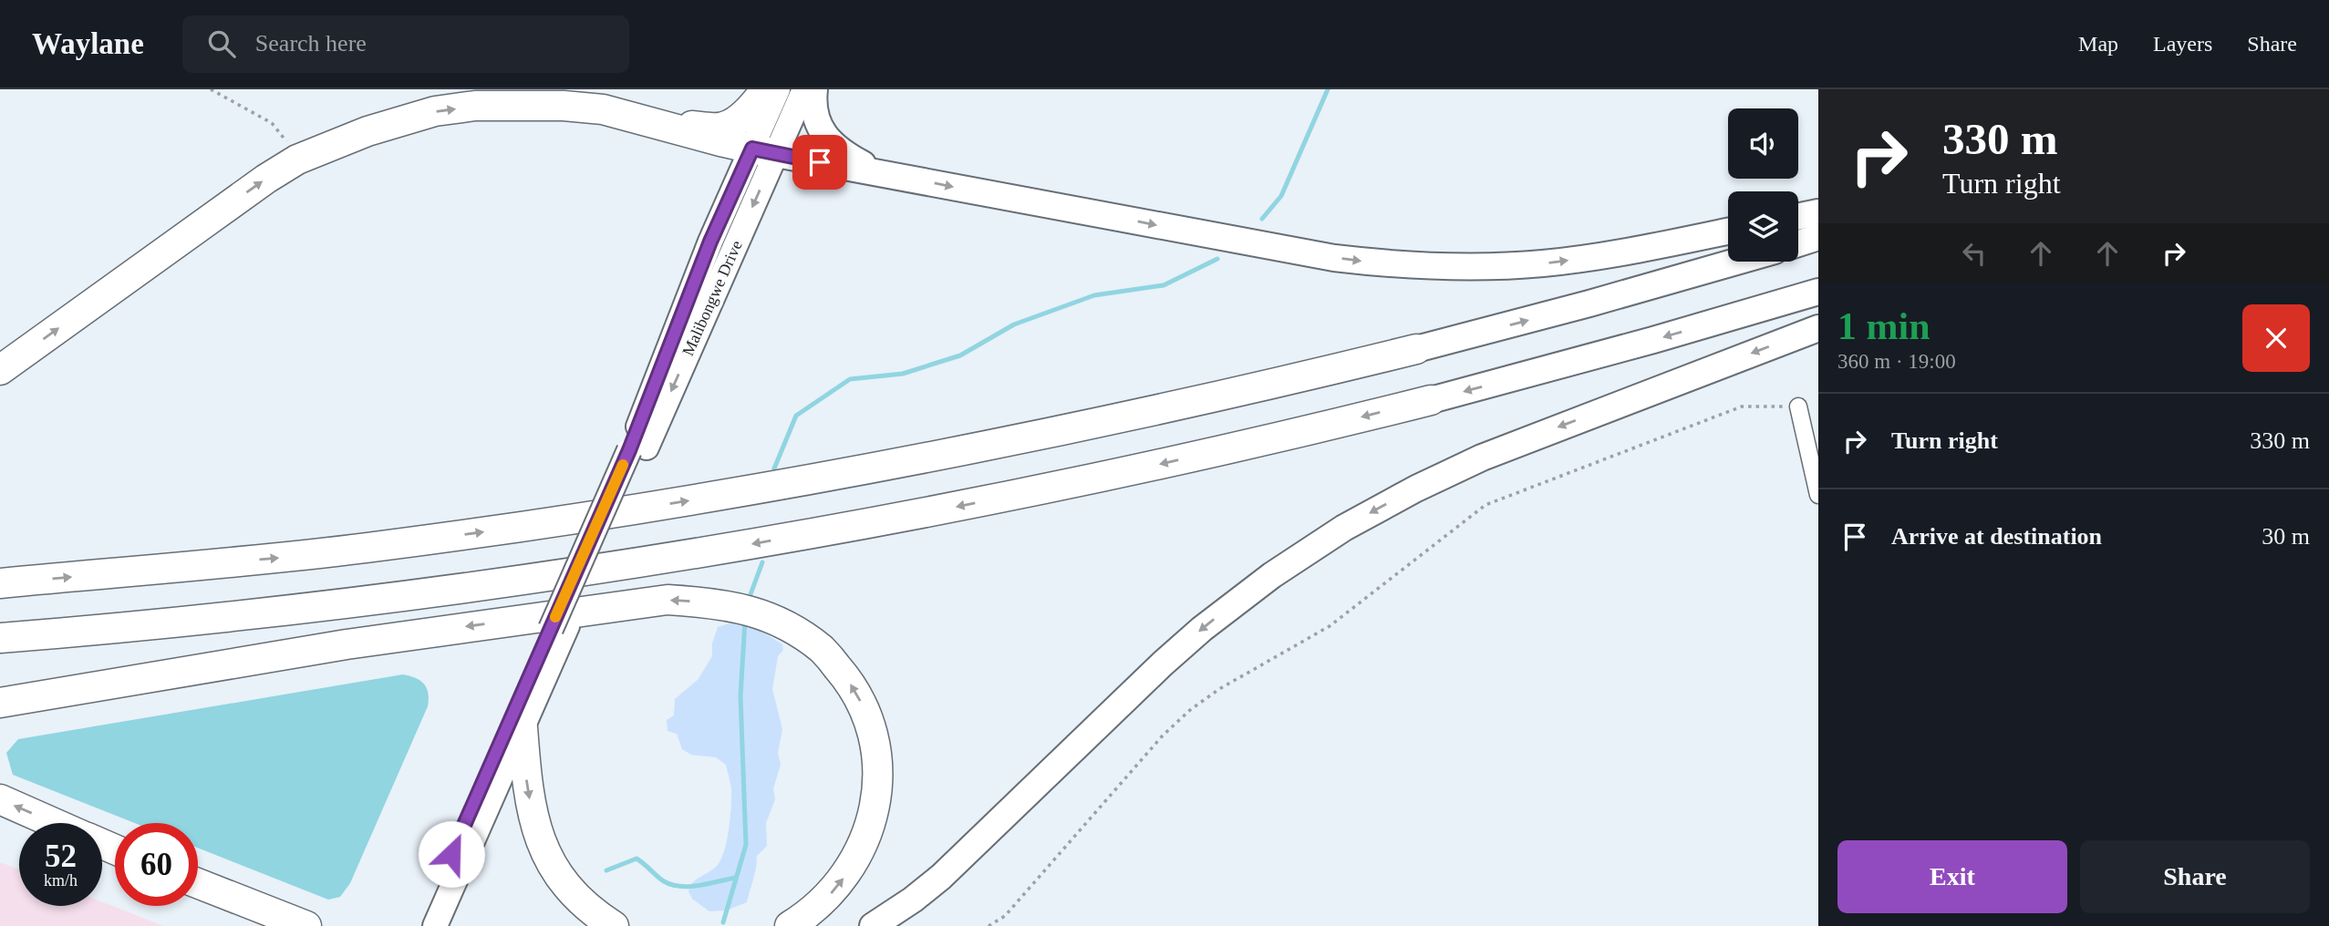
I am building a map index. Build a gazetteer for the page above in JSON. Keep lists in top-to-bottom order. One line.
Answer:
{"streets":{"main road":["Malibongwe Drive"]},"page":{"header":"Waylane","search":"Search here","nav":["Map","Layers","Share"],"turn":["330 m","Turn right"],"heading":["1 min","360 m · 19:00"],"list":[{"name":"Turn right","value":"330 m"},{"name":"Arrive at destination","value":"30 m"}],"speed":"52 km/h","limit":"60","buttons":["Exit","Share"]}}
